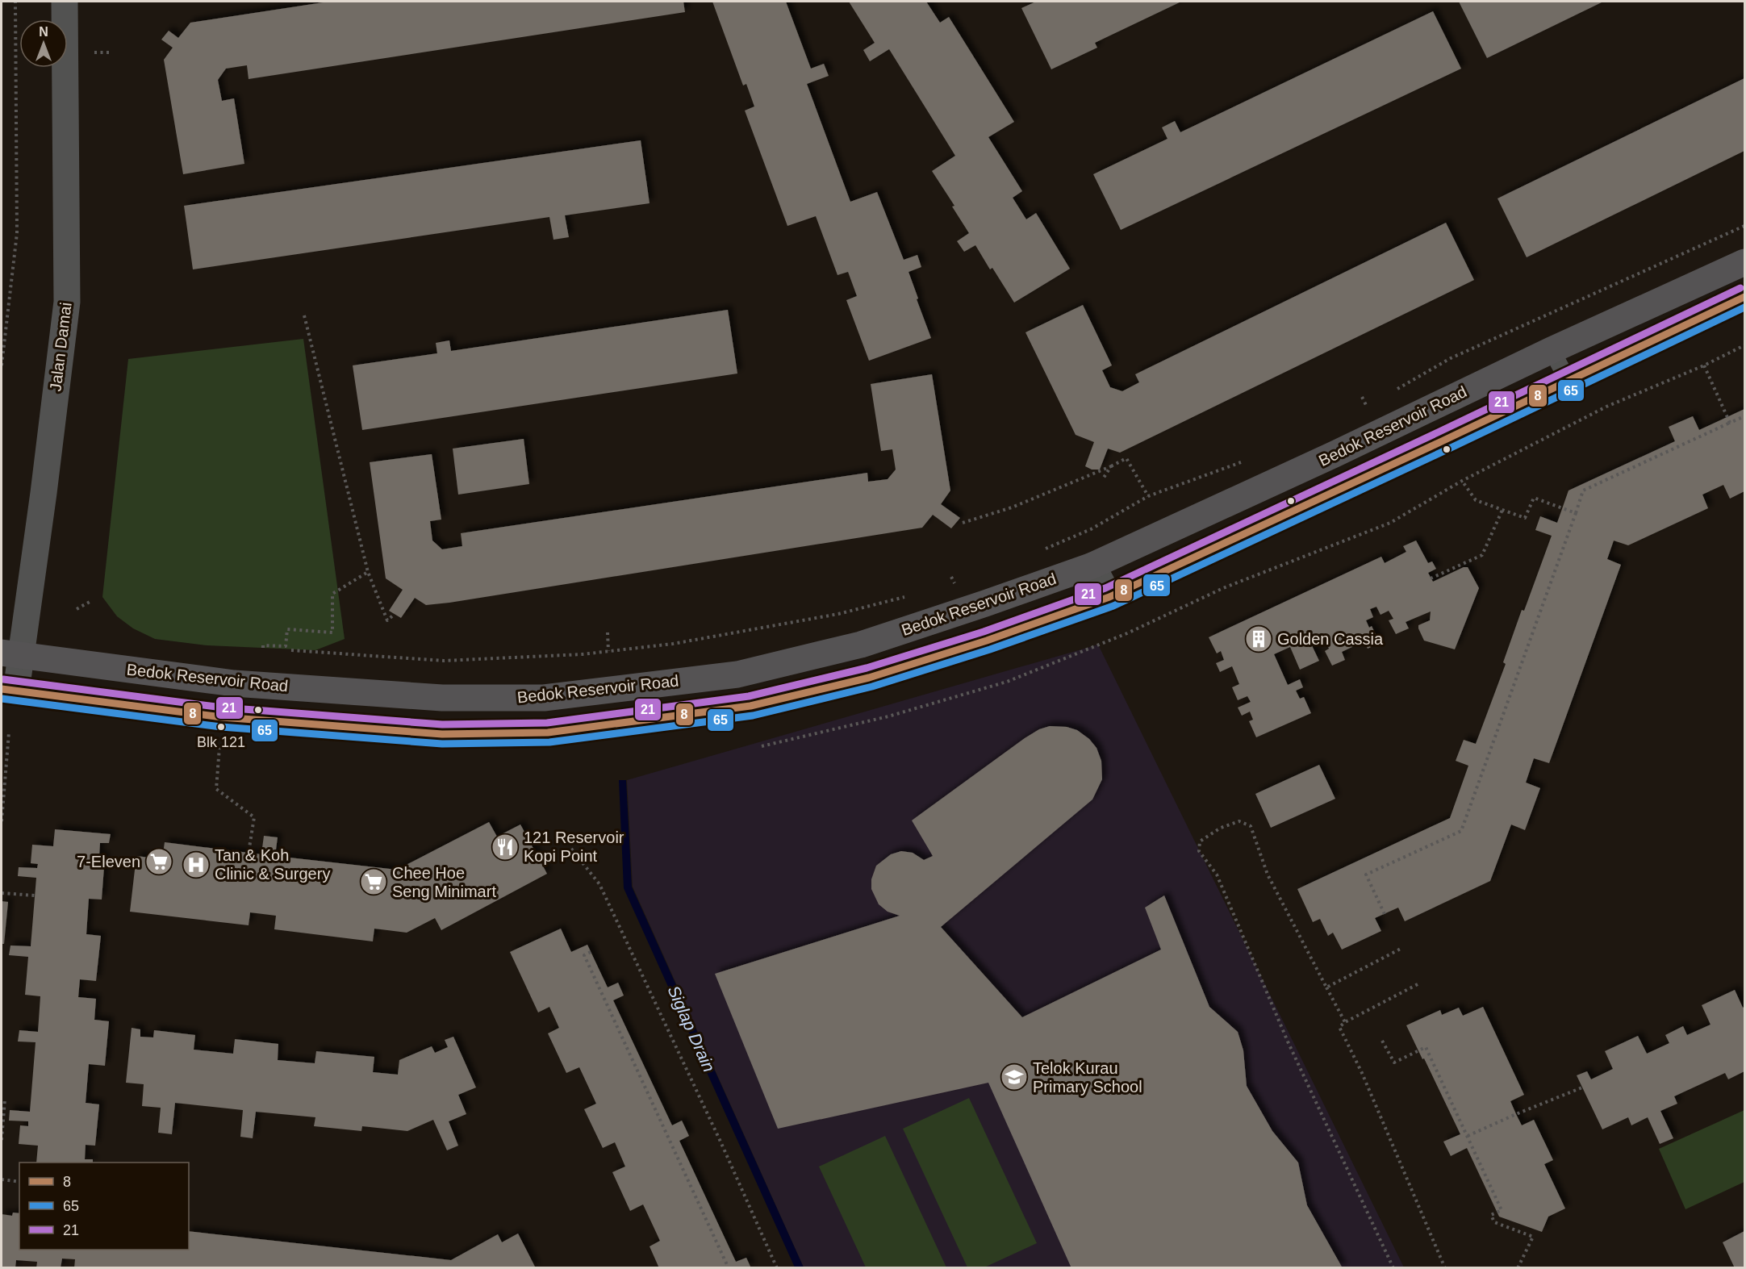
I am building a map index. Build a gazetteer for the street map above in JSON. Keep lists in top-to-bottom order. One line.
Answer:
{"streets":{"main road":["Bedok Reservoir Road"],"street":["Jalan Damai"]},"crossings":[["Jalan Damai","Bedok Reservoir Road"]],"water":["Siglap Drain"],"places":{"building":["Golden Cassia"],"other":["Blk 121"],"restaurant":["121 Reservoir Kopi Point"],"supermarket":["7-Eleven","Chee Hoe Seng Minimart"],"hospital":["Tan & Koh Clinic & Surgery"],"school or university":["Telok Kurau Primary School"]},"lines":["transit line 21","transit line 8","transit line 65"],"legend":["8","65","21"],"north":"top"}
